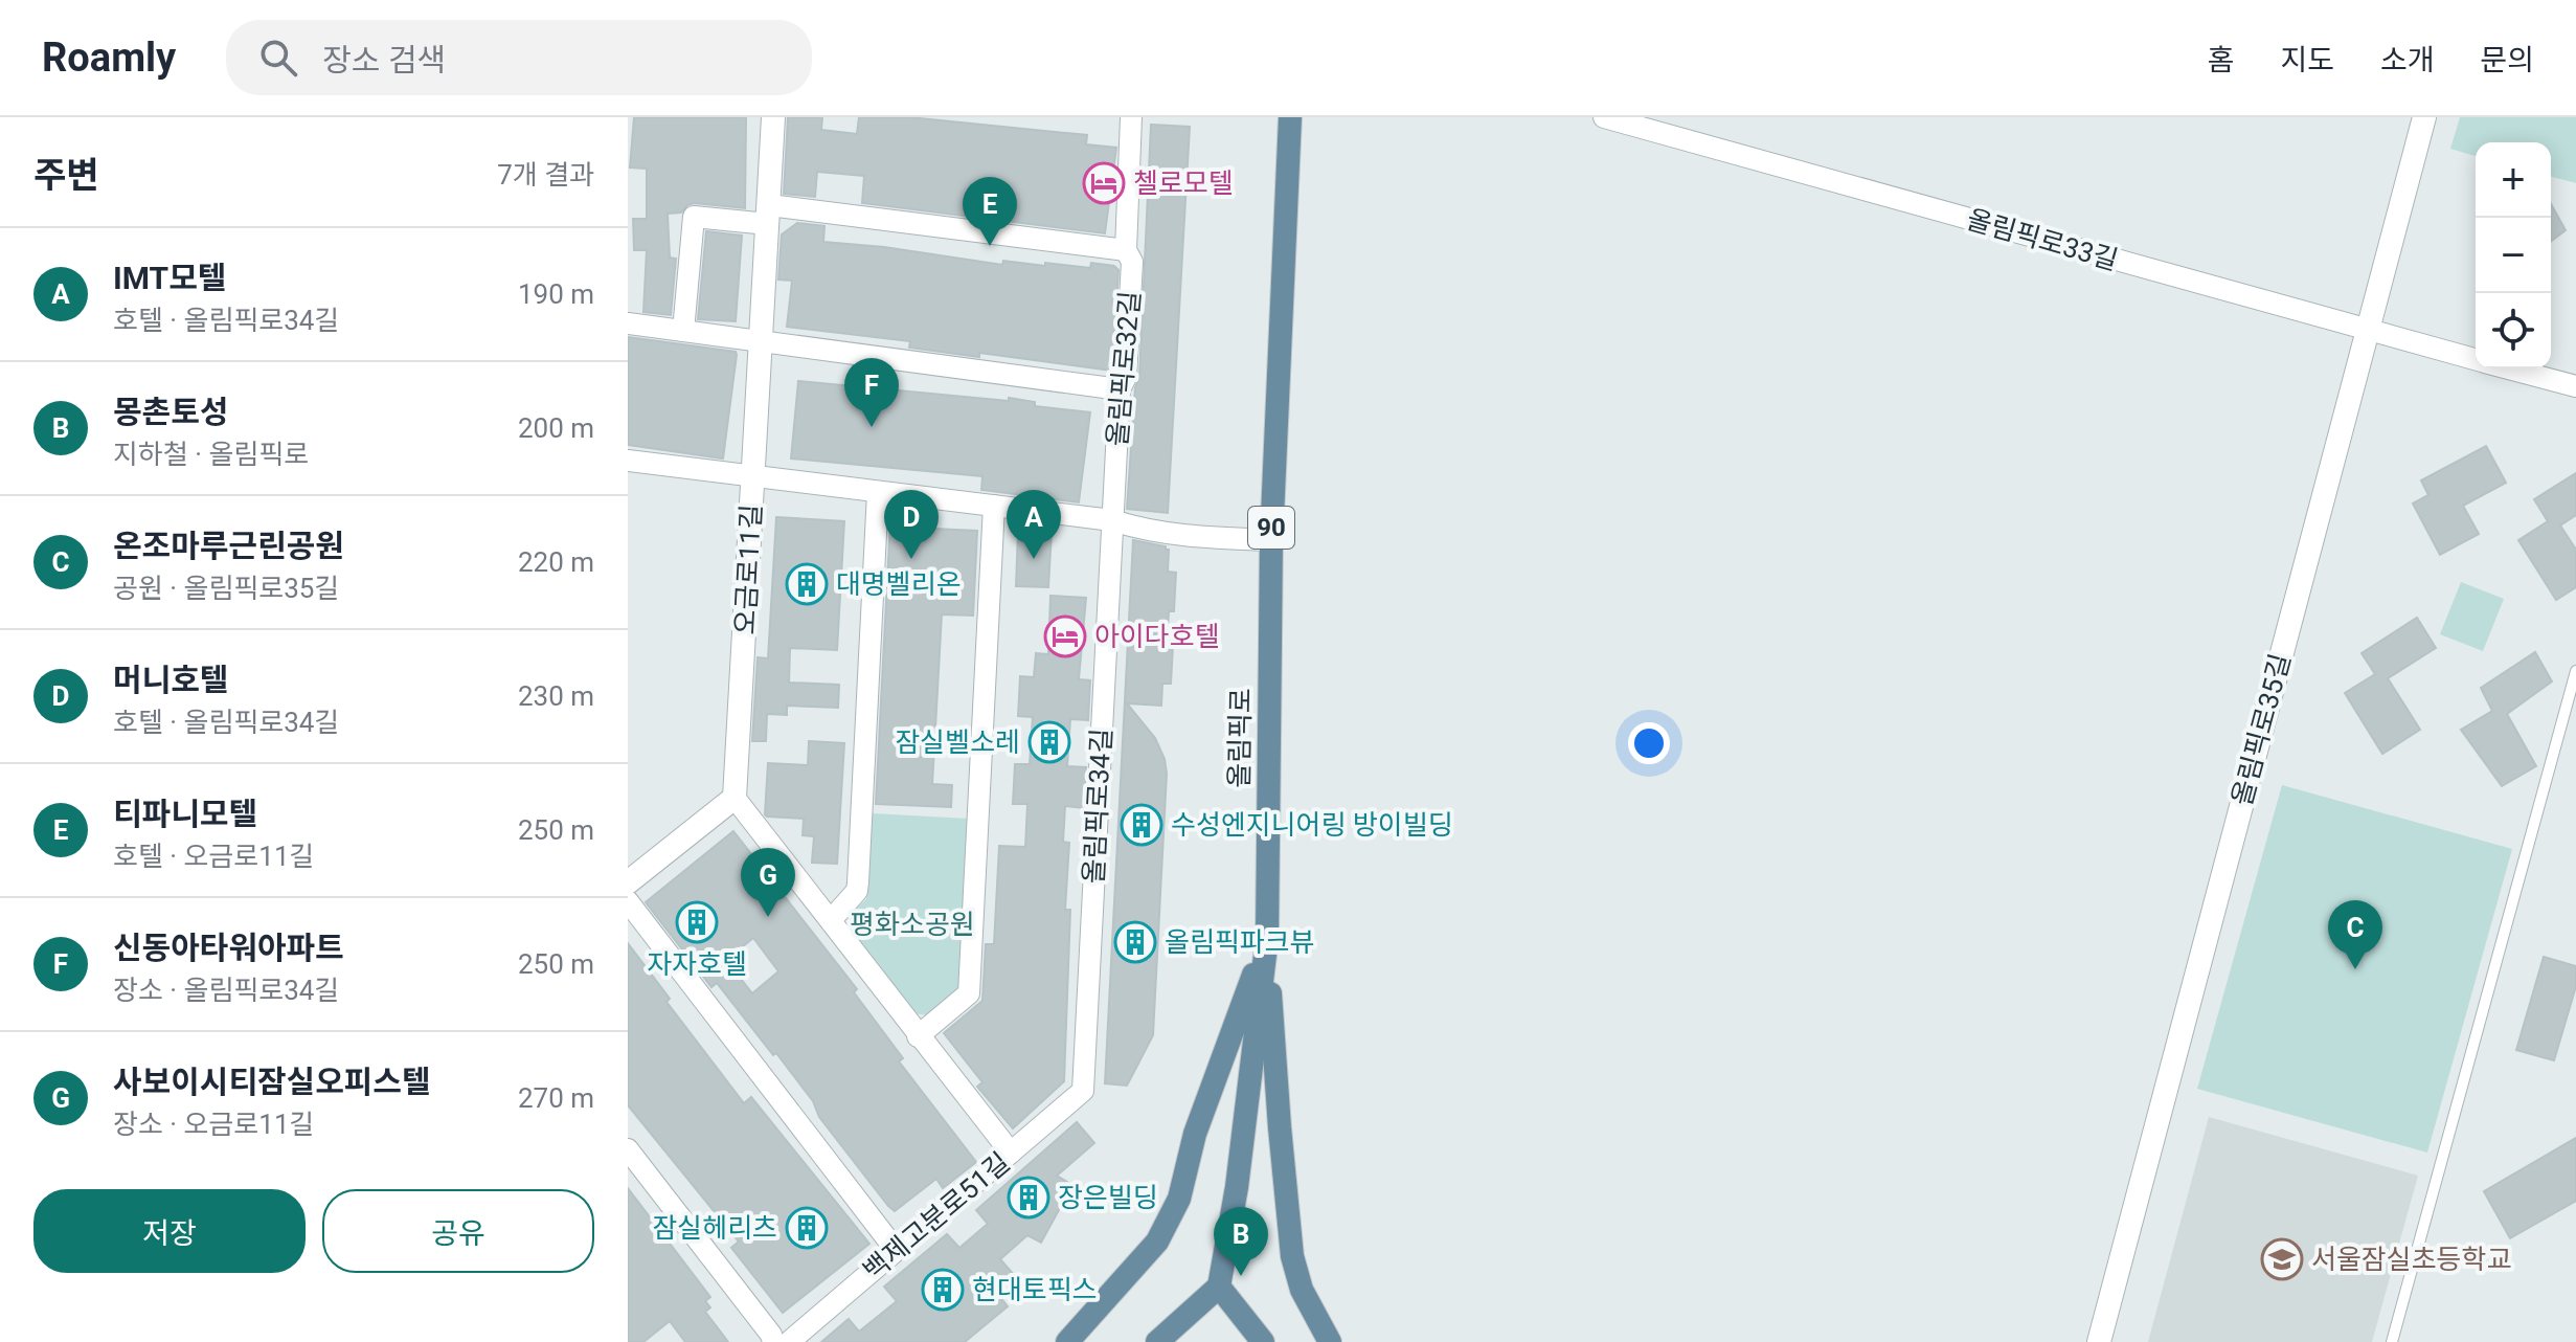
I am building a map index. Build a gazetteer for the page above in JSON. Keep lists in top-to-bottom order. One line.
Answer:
{"streets":{"main road":["90","올림픽로"],"street":["올림픽로33길","올림픽로32길","오금로11길","올림픽로35길","올림픽로34길","백제고분로51길"]},"crossings":[["올림픽로33길","올림픽로35길"],["올림픽로32길","올림픽로34길"],["90","올림픽로"],["올림픽로34길","백제고분로51길"]],"parks":["평화소공원"],"places":{"hotel":["첼로모텔","아이다호텔"],"building":["대명벨리온","잠실벨소레","수성엔지니어링 방이빌딩","자자호텔","올림픽파크뷰","장은빌딩","잠실헤리츠","현대토픽스"],"school or university":["서울잠실초등학교"]},"page":{"header":"Roamly","search":"장소 검색","nav":["홈","지도","소개","문의"],"heading":["주변","7개 결과"],"map_buttons":["+","−"],"pins":["E","F","A","D","G","C","B"],"list":[{"mark":"A","name":"IMT모텔","note":"호텔 · 올림픽로34길","value":"190 m"},{"mark":"B","name":"몽촌토성","note":"지하철 · 올림픽로","value":"200 m"},{"mark":"C","name":"온조마루근린공원","note":"공원 · 올림픽로35길","value":"220 m"},{"mark":"D","name":"머니호텔","note":"호텔 · 올림픽로34길","value":"230 m"},{"mark":"E","name":"티파니모텔","note":"호텔 · 오금로11길","value":"250 m"},{"mark":"F","name":"신동아타워아파트","note":"장소 · 올림픽로34길","value":"250 m"},{"mark":"G","name":"사보이시티잠실오피스텔","note":"장소 · 오금로11길","value":"270 m"}],"buttons":["저장","공유"]}}
